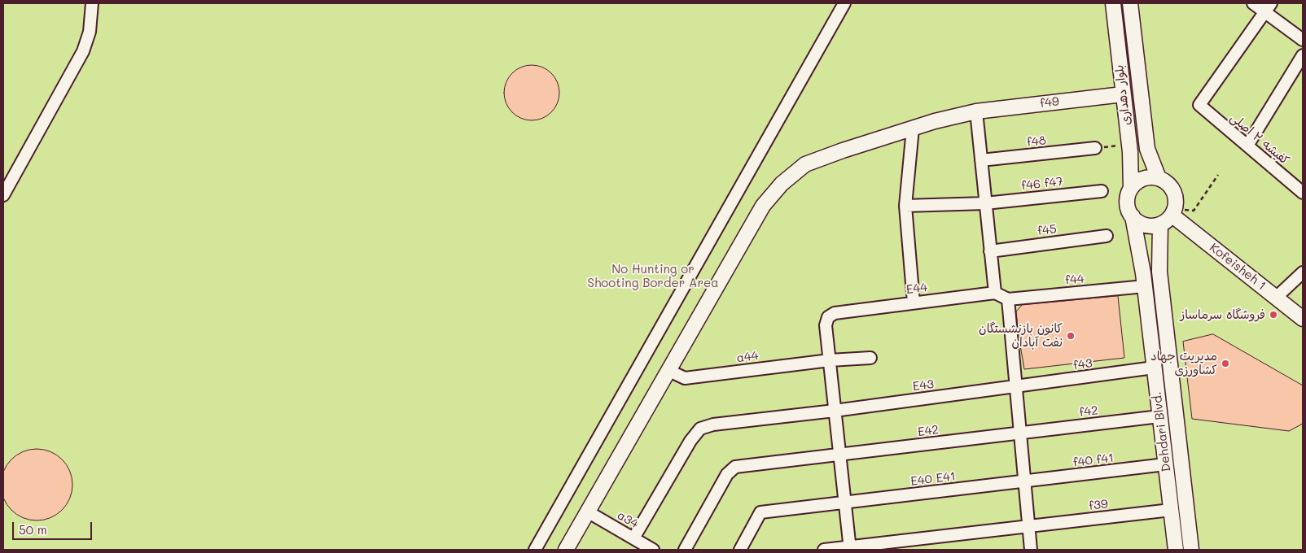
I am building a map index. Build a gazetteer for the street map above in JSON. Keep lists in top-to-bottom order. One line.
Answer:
{"streets":{"main road":["بلوار دهداری","f49","Kofeisheh 1","Dehdari Blvd."],"street":["کفیشه ۲ اصلی","f48","f46 f47","f45","f44","E44","a44","f43","E43","f42","E42","f40 f41","E40 E41","f39","a34"]},"crossings":[["بلوار دهداری","f49"],["بلوار دهداری","Kofeisheh 1"],["بلوار دهداری","Dehdari Blvd."],["f49","a44"],["f49","a34"],["Kofeisheh 1","Dehdari Blvd."],["f44","Dehdari Blvd."],["E44","a44"],["f43","E43"],["f43","Dehdari Blvd."],["E43","a34"],["f42","E42"],["f42","Dehdari Blvd."],["Dehdari Blvd.","f40 f41"],["Dehdari Blvd.","f39"],["f40 f41","E40 E41"]],"parks":["No Hunting or Shooting Border Area"],"places":["فروشگاه سرماساز","کانون بازنشستگان نفت آبادان","مدیریت جهاد کشاورزی"],"scale_bar":"50 m"}
